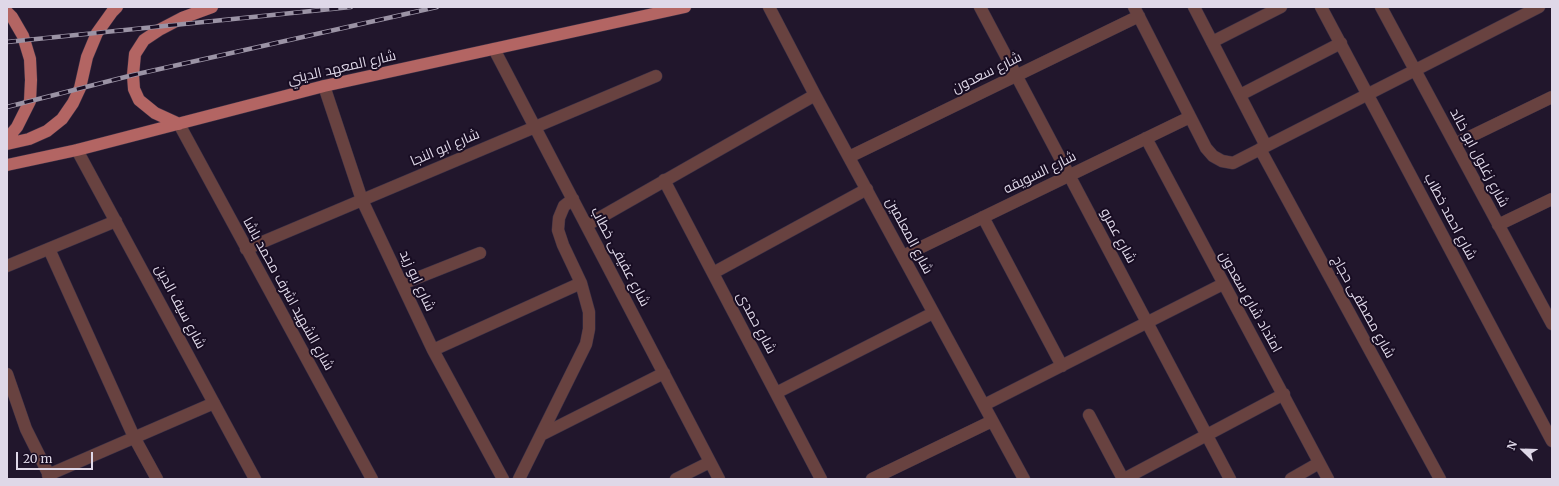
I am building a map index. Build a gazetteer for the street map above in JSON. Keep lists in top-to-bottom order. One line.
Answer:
{"streets":{"main road":["شارع المعهد الديني"],"street":["شارع سعدون","شارع ابو النجا","شارع زغلول ابو خالد","شارع السويقه","شارع احمد خطاب","شارع المعلمين","شارع عمرو","شارع عفيفى خطاب","شارع ابو زيد","شارع الشهيد اشرف محمد باشا","امتداد شارع سعدون","شارع سيف الدين","شارع مصطفى حجاج","شارع حمدى"]},"crossings":[["شارع المعهد الديني","شارع عفيفى خطاب"],["شارع المعهد الديني","شارع ابو زيد"],["شارع المعهد الديني","شارع الشهيد اشرف محمد باشا"],["شارع المعهد الديني","شارع سيف الدين"],["شارع سعدون","شارع المعلمين"],["شارع سعدون","شارع عمرو"],["شارع ابو النجا","شارع عفيفى خطاب"],["شارع ابو النجا","شارع ابو زيد"],["شارع ابو النجا","شارع الشهيد اشرف محمد باشا"],["شارع السويقه","شارع المعلمين"],["شارع السويقه","شارع عمرو"],["شارع السويقه","امتداد شارع سعدون"]],"scale_bar":"20 m","north":"top left"}
